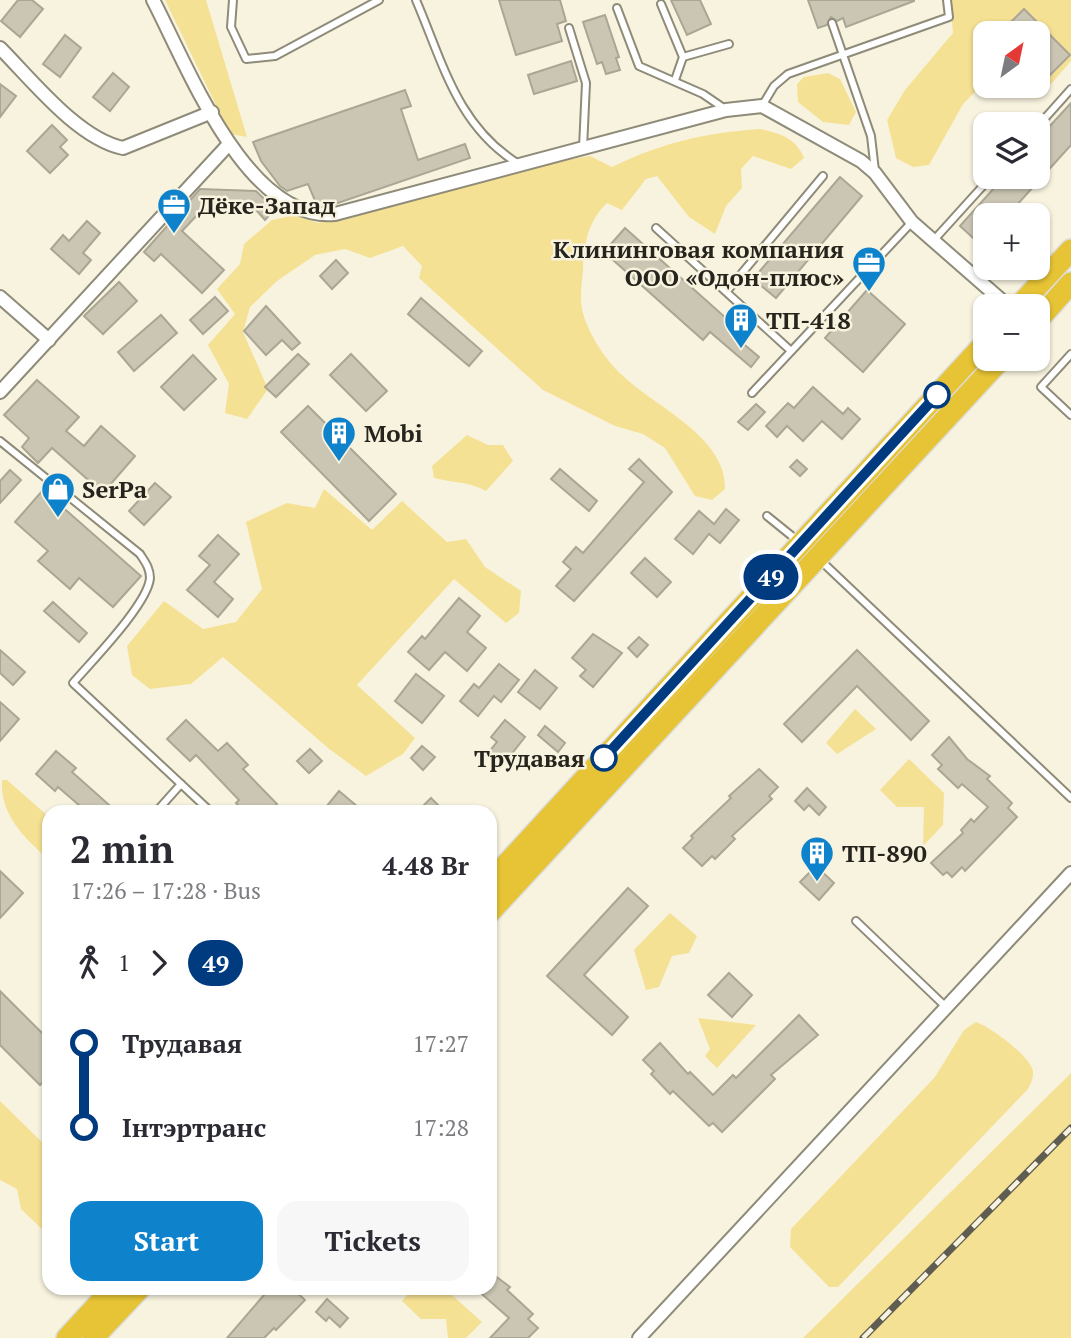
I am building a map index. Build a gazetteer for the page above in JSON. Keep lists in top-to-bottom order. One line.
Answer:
{"places":{"office":["Дёке-Запад","Клининговая компания ООО «Одон-плюс»"],"building":["ТП-418","Mobi","ТП-890"],"shop":["SerPa"],"other":["Трудавая"]},"lines":["bus line 49"],"north":"top right","page":{"on_map":"49","map_buttons":["+","−"],"heading":["2 min","17:26 – 17:28 · Bus","4.48 Br"],"legs":["1","49"],"list":[{"name":"Трудавая","value":"17:27"},{"name":"Інтэртранс","value":"17:28"}],"buttons":["Start","Tickets"]}}
